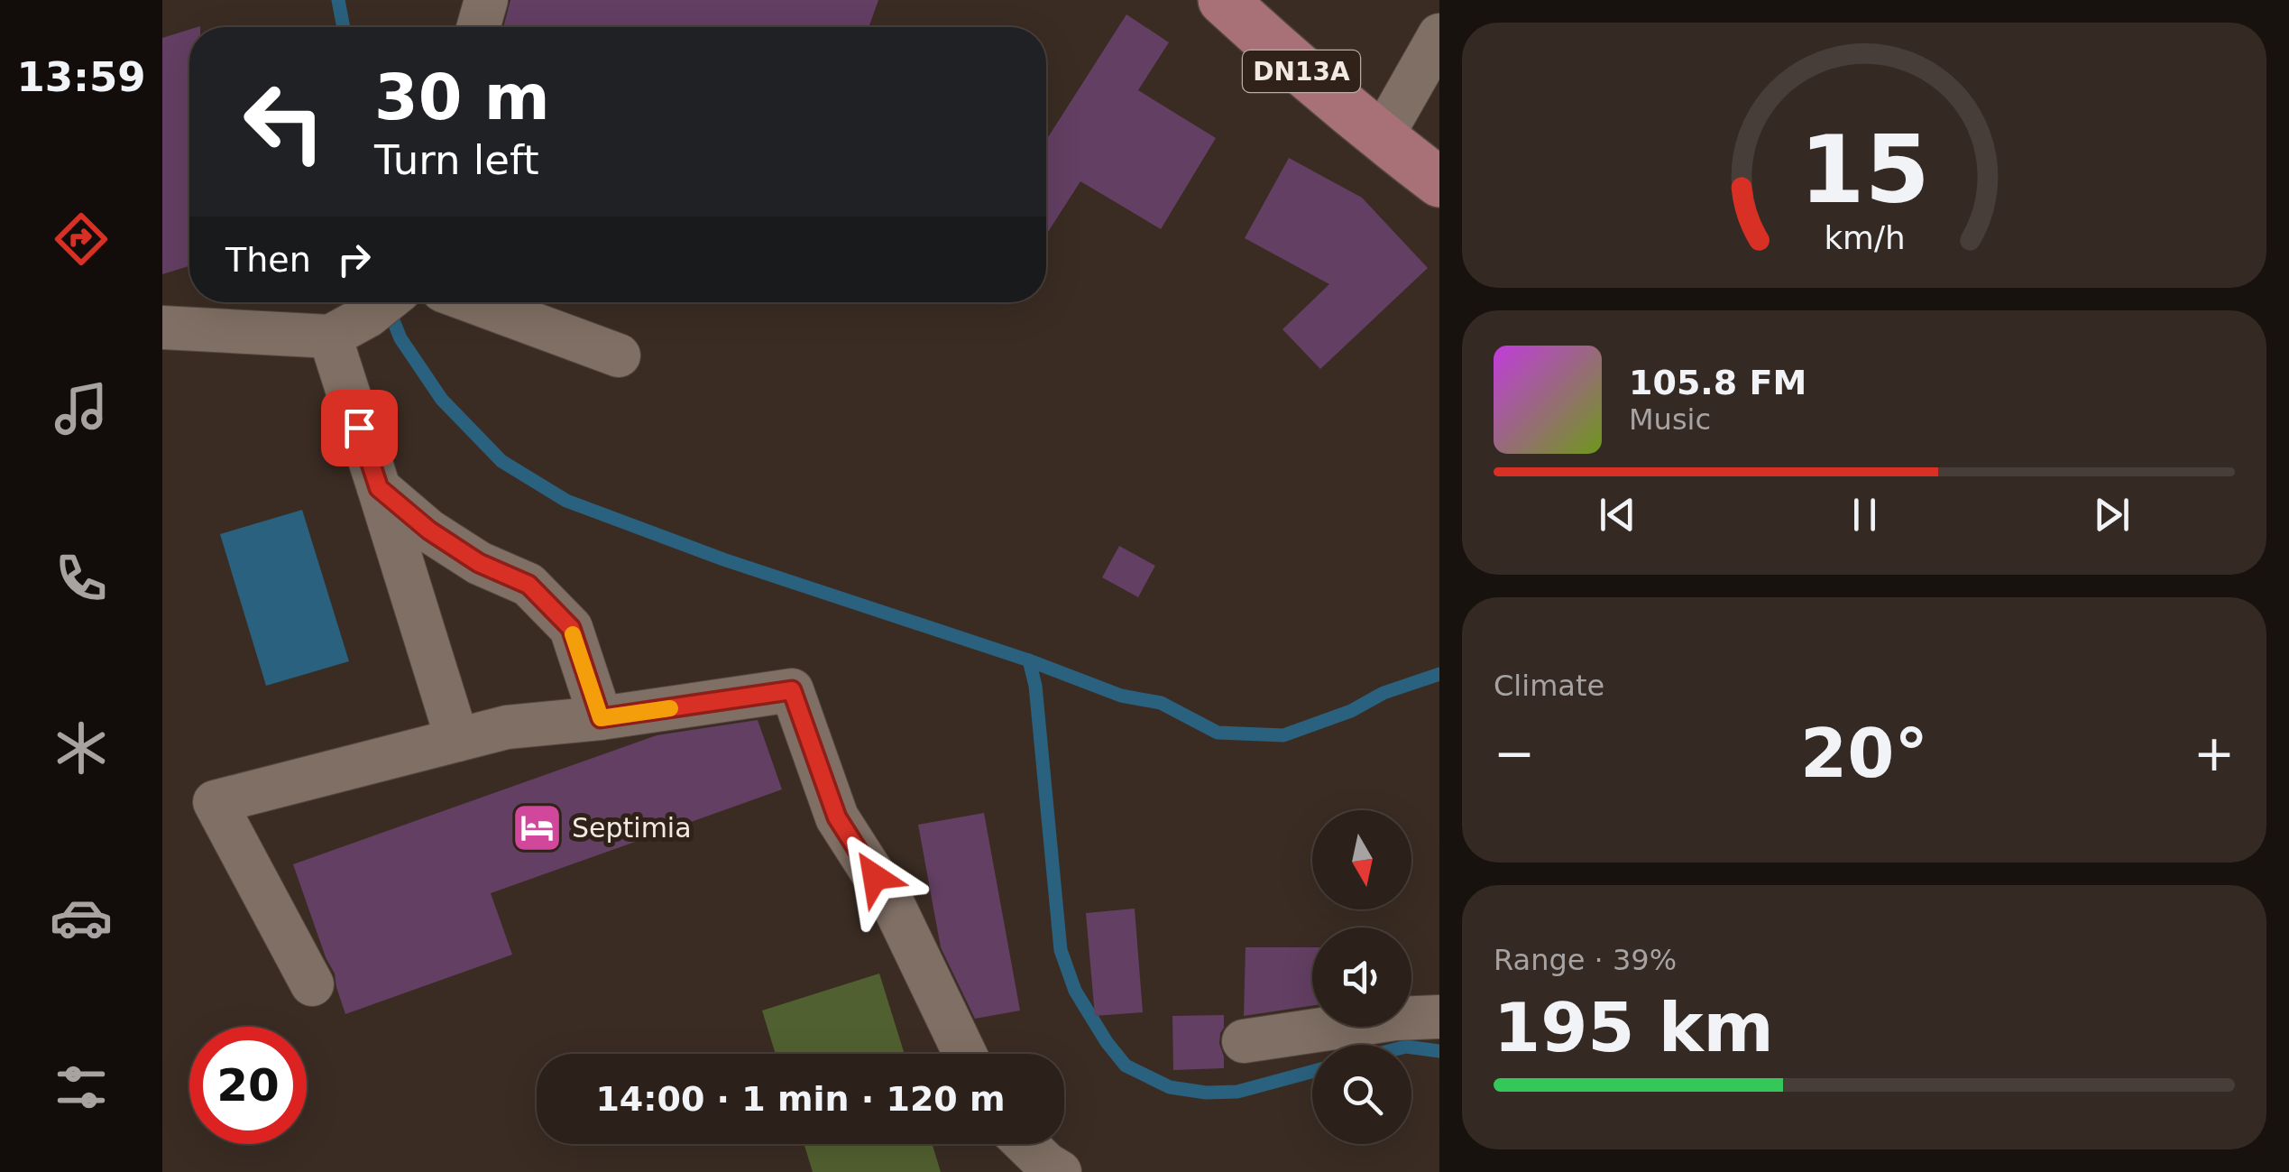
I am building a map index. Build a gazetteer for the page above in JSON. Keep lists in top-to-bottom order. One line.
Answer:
{"streets":{"main road":["DN13A"]},"places":{"hotel":["Septimia"]},"north":"bottom","page":{"tabs":"13:59","turn":["30 m","Turn left"],"then":"Then","song":["105.8 FM","Music"],"tile":["Climate",["Range · 39%","195 km"]],"heat":["−","20°","+"],"limit":"20","trip":"14:00 · 1 min · 120 m","gauge":["15","km/h"]}}
